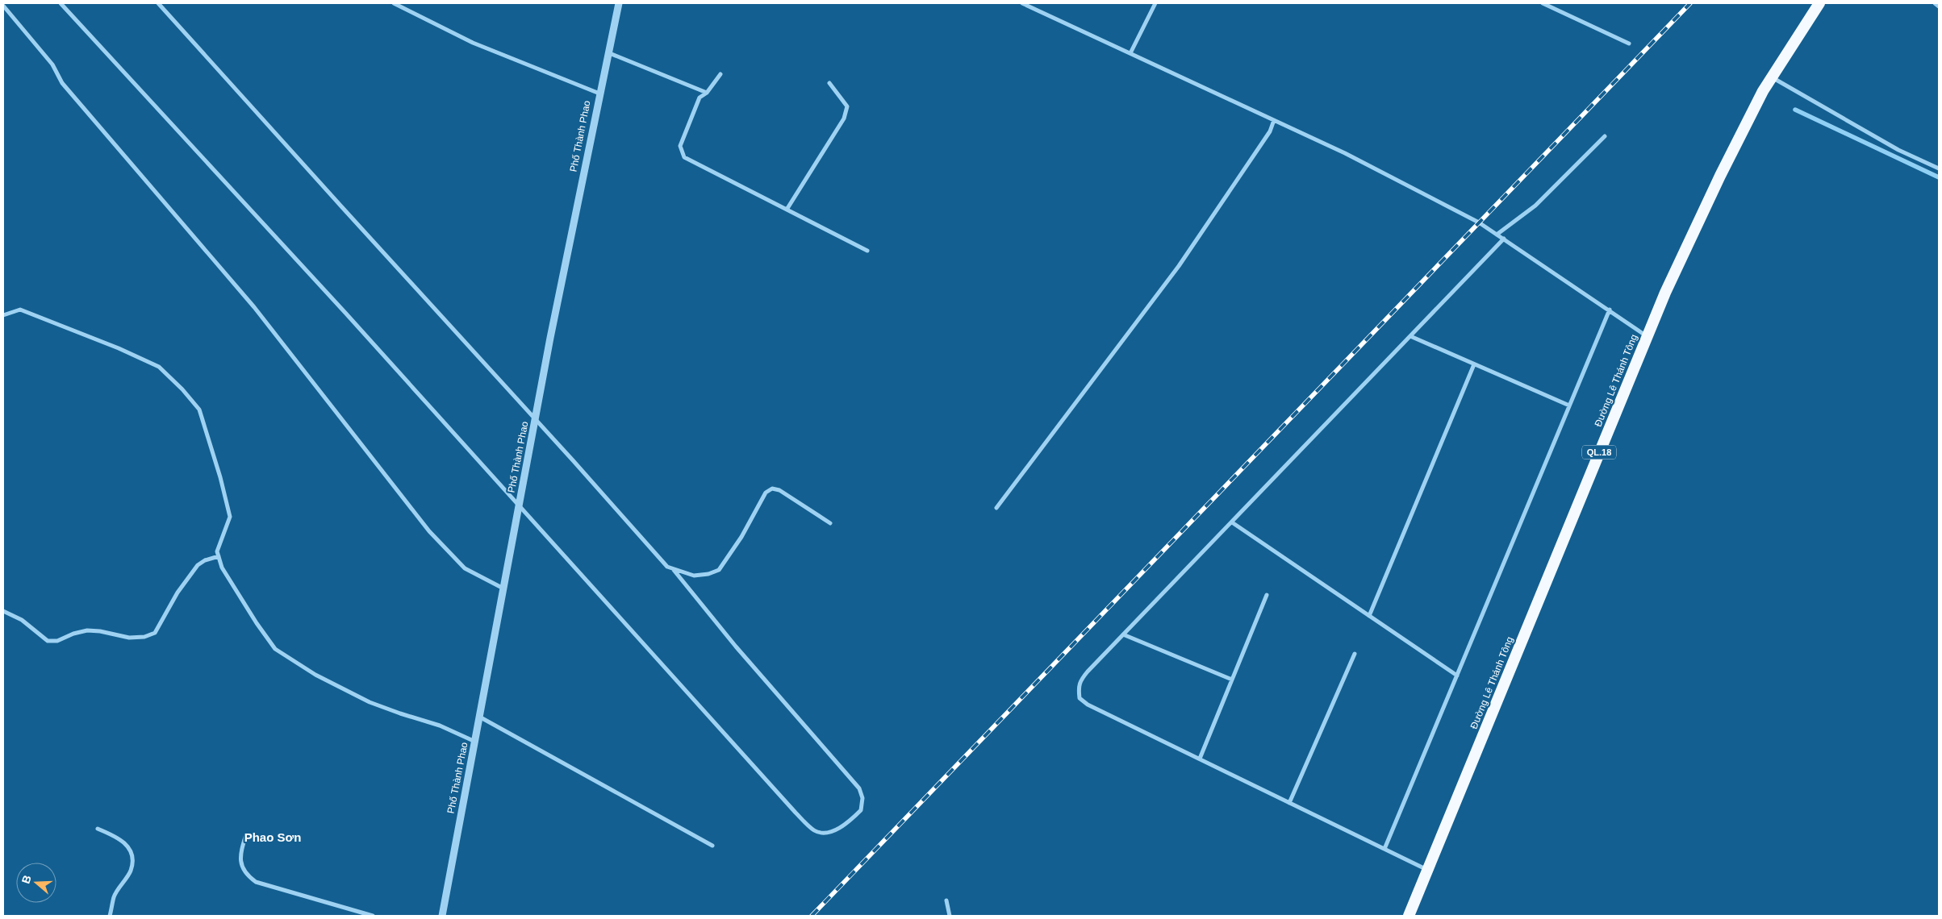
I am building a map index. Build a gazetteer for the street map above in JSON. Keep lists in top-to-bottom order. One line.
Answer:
{"streets":{"highway":["Đường Lê Thánh Tông","QL.18"],"street":["Phố Thành Phao"]},"districts":["Phao Sơn"],"north":"left"}
